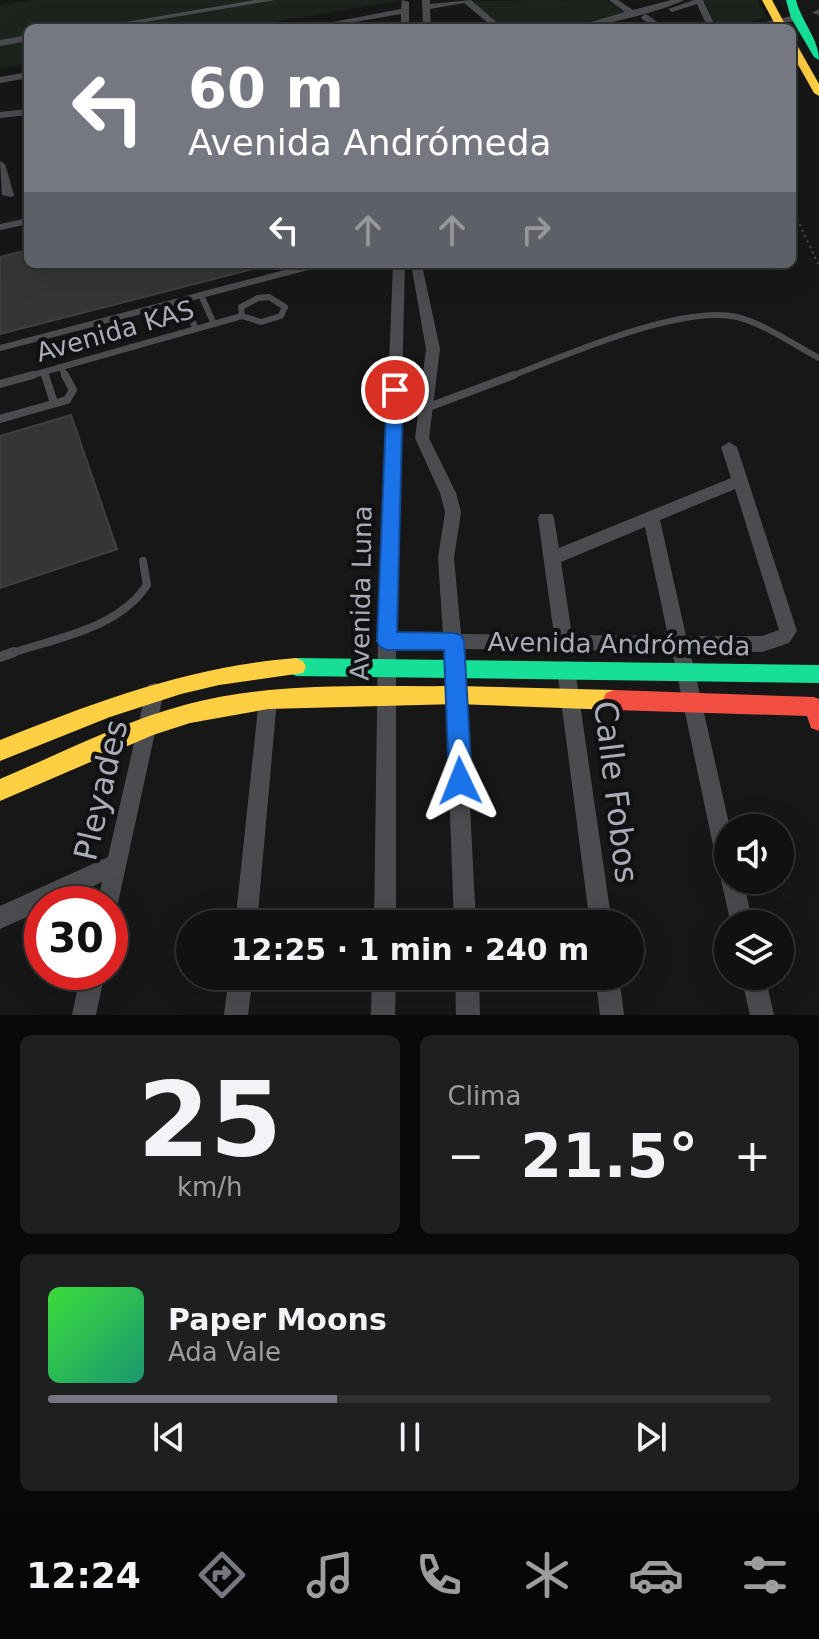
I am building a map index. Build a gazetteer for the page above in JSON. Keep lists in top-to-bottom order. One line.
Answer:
{"streets":{"street":["Avenida Luna","Avenida Andrómeda","Pleyades","Calle Fobos"],"lane":["Avenida KAS"]},"crossings":[["Avenida Luna","Avenida Andrómeda"],["Avenida Andrómeda","Pleyades"],["Avenida Andrómeda","Calle Fobos"]],"page":{"turn":["60 m","Avenida Andrómeda"],"limit":"30","trip":"12:25 · 1 min · 240 m","tile":[["25","km/h"],"Clima"],"heat":["−","21.5°","+"],"song":["Paper Moons","Ada Vale"],"tabs":"12:24"}}
